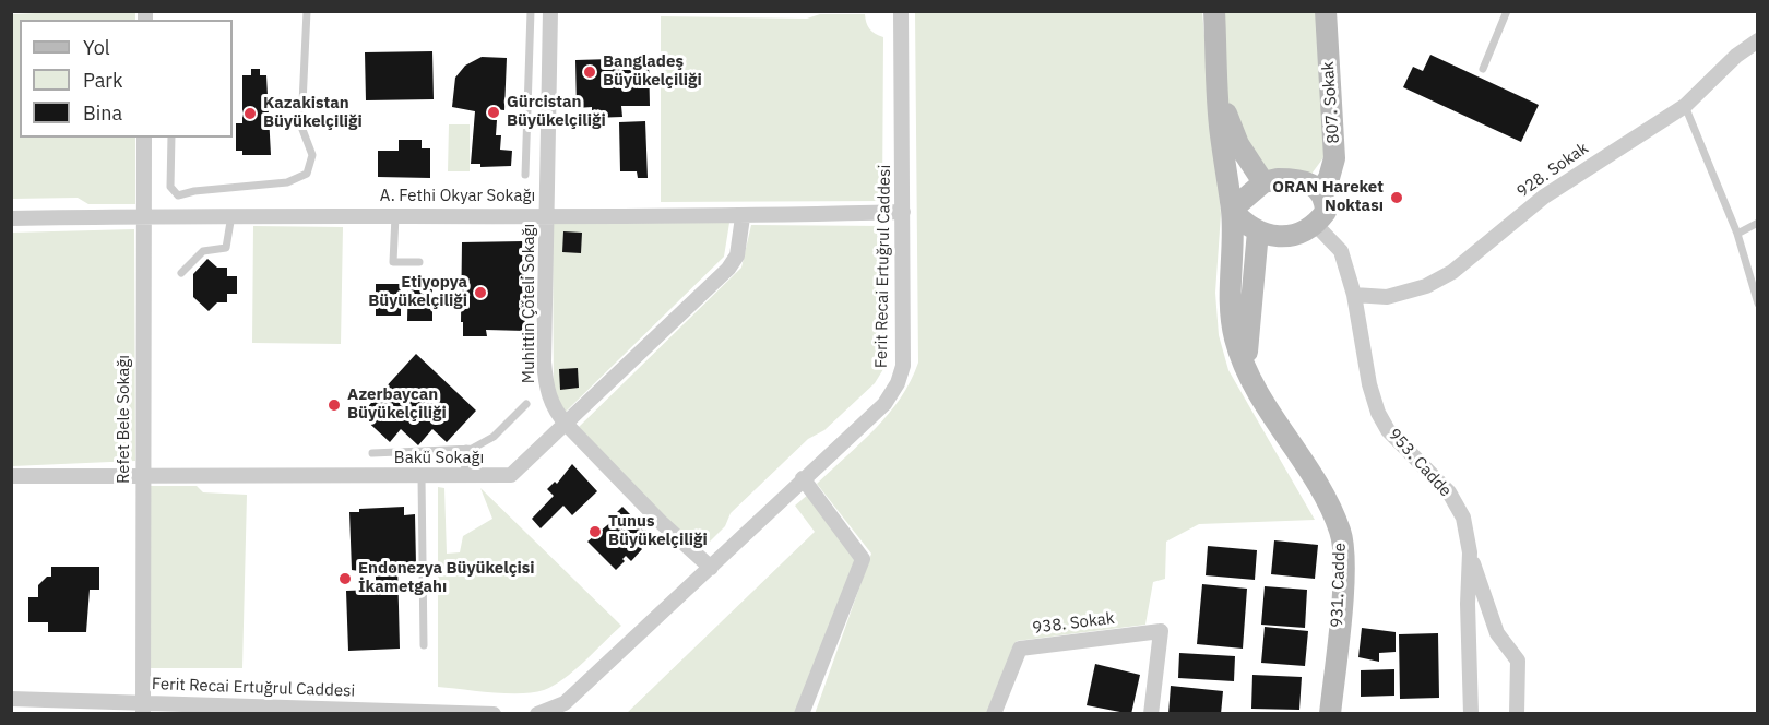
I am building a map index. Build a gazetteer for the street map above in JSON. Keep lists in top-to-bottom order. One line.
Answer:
{"streets":{"main road":["807. Sokak","931. Cadde"],"street":["928. Sokak","A. Fethi Okyar Sokağı","Ferit Recai Ertuğrul Caddesi","Muhittin Çöteli Sokağı","Refet Bele Sokağı","Bakü Sokağı","953. Cadde","938. Sokak"]},"crossings":[["807. Sokak","953. Cadde"],["807. Sokak","931. Cadde"],["928. Sokak","953. Cadde"],["A. Fethi Okyar Sokağı","Ferit Recai Ertuğrul Caddesi"],["A. Fethi Okyar Sokağı","Muhittin Çöteli Sokağı"],["A. Fethi Okyar Sokağı","Refet Bele Sokağı"],["A. Fethi Okyar Sokağı","Bakü Sokağı"],["Ferit Recai Ertuğrul Caddesi","Muhittin Çöteli Sokağı"],["Ferit Recai Ertuğrul Caddesi","Refet Bele Sokağı"],["Muhittin Çöteli Sokağı","Bakü Sokağı"],["Refet Bele Sokağı","Bakü Sokağı"],["953. Cadde","931. Cadde"]],"places":["Bangladeş Büyükelçiliği","Gürcistan Büyükelçiliği","Kazakistan Büyükelçiliği","ORAN Hareket Noktası","Etiyopya Büyükelçiliği","Azerbaycan Büyükelçiliği","Tunus Büyükelçiliği","Endonezya Büyükelçisi İkametgahı"],"legend":["Yol","Park","Bina"]}
